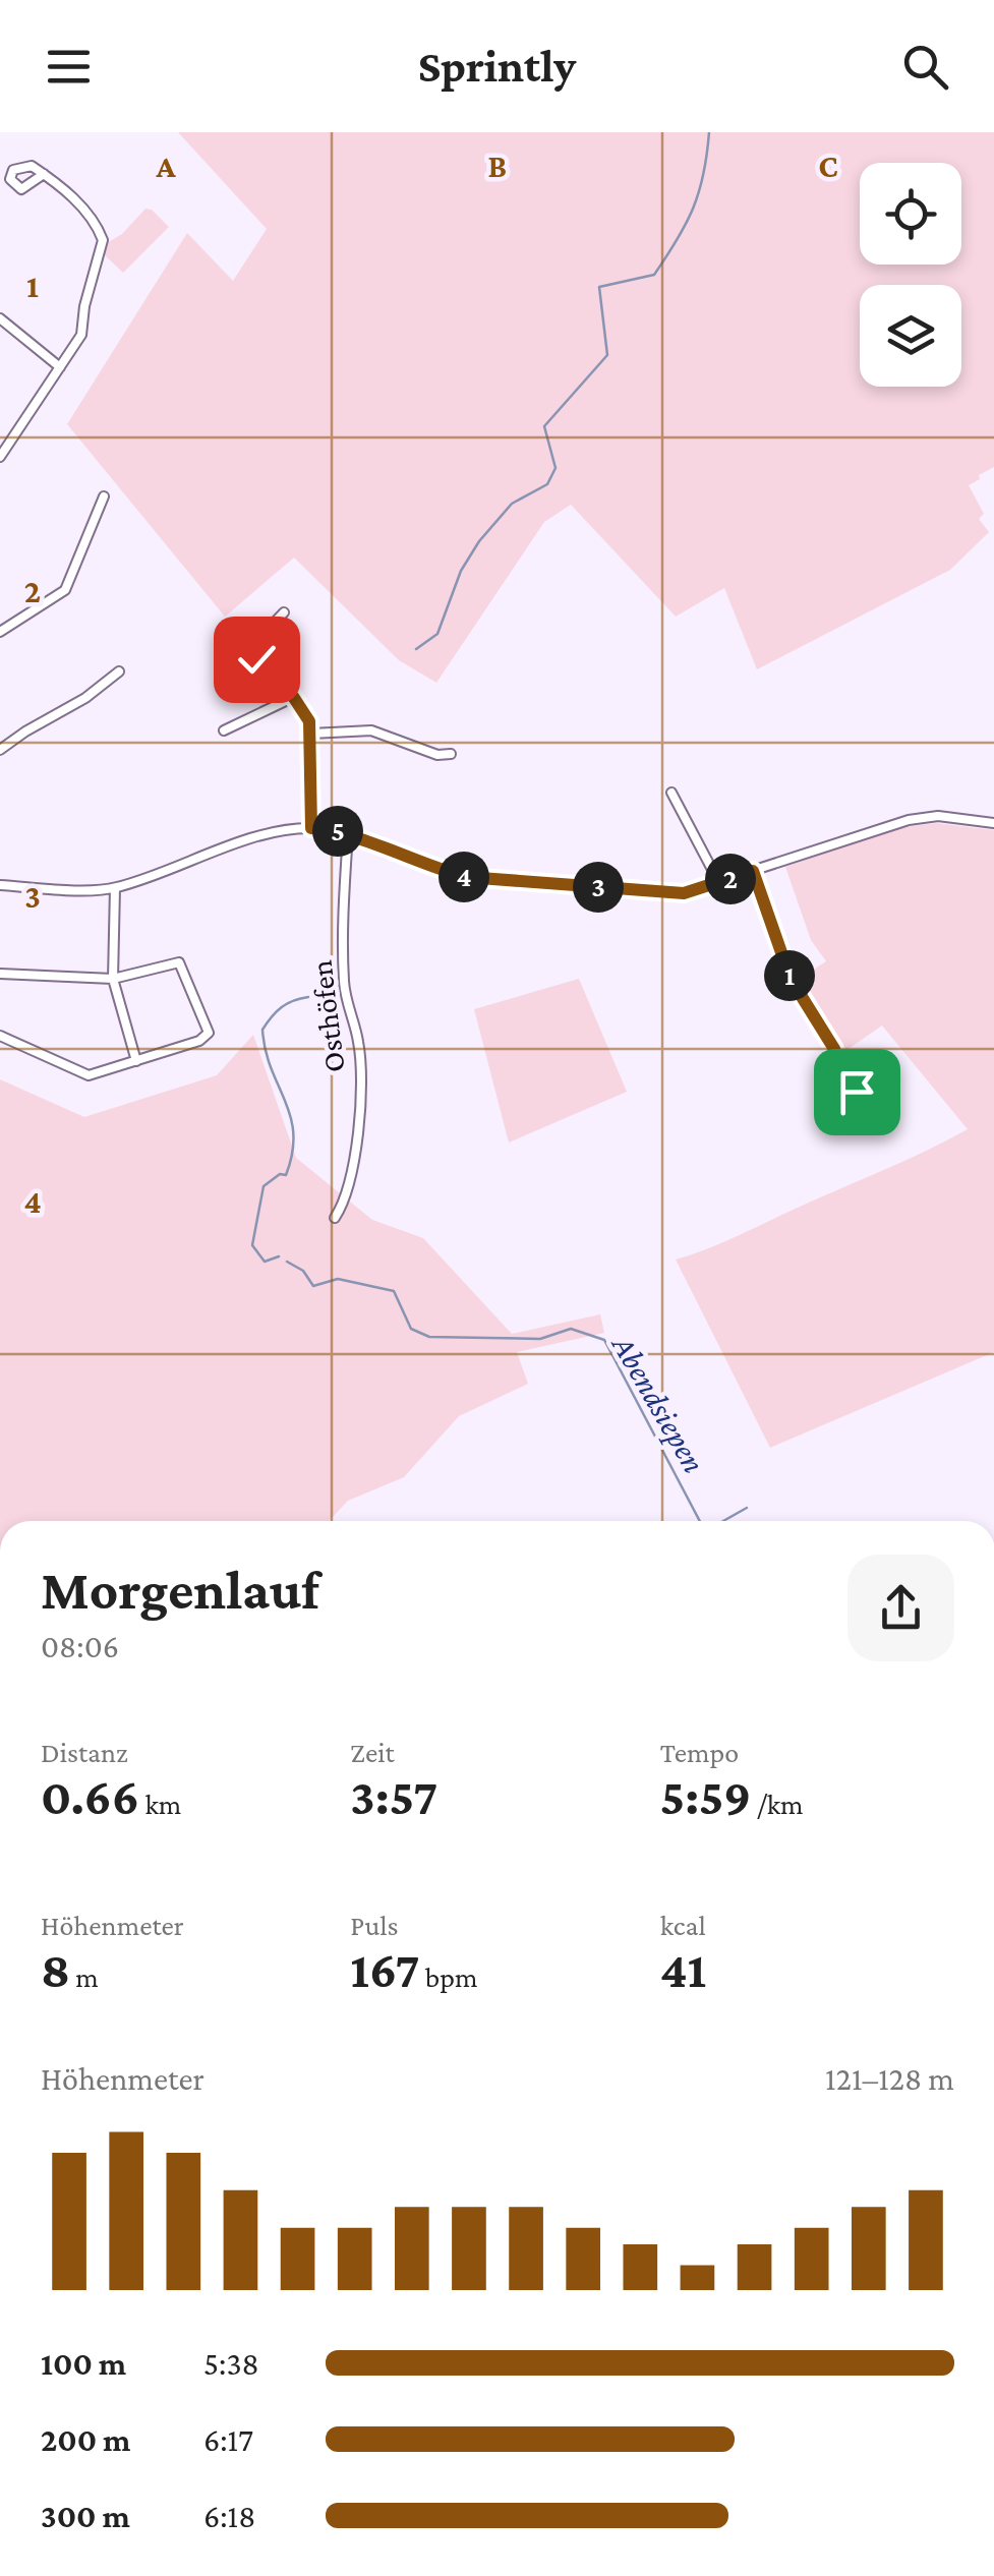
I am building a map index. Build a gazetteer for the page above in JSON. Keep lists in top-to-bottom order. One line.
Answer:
{"streets":{"street":["Osthöfen"]},"water":["Abendsiepen"],"page":{"header":"Sprintly","pins":["5","4","2","3","1"],"heading":["Morgenlauf","08:06"],"stats":[["Distanz","0.66 km"],["Zeit","3:57"],["Tempo","5:59 /km"],["Höhenmeter","8 m"],["Puls","167 bpm"],["kcal","41"]],"chart":["Höhenmeter","121–128 m"],"list":[{"name":"100 m","note":"5:38"},{"name":"200 m","note":"6:17"},{"name":"300 m","note":"6:18"}]},"grid":{"columns":["A","B","C"],"rows":["1","2","3","4"]}}
